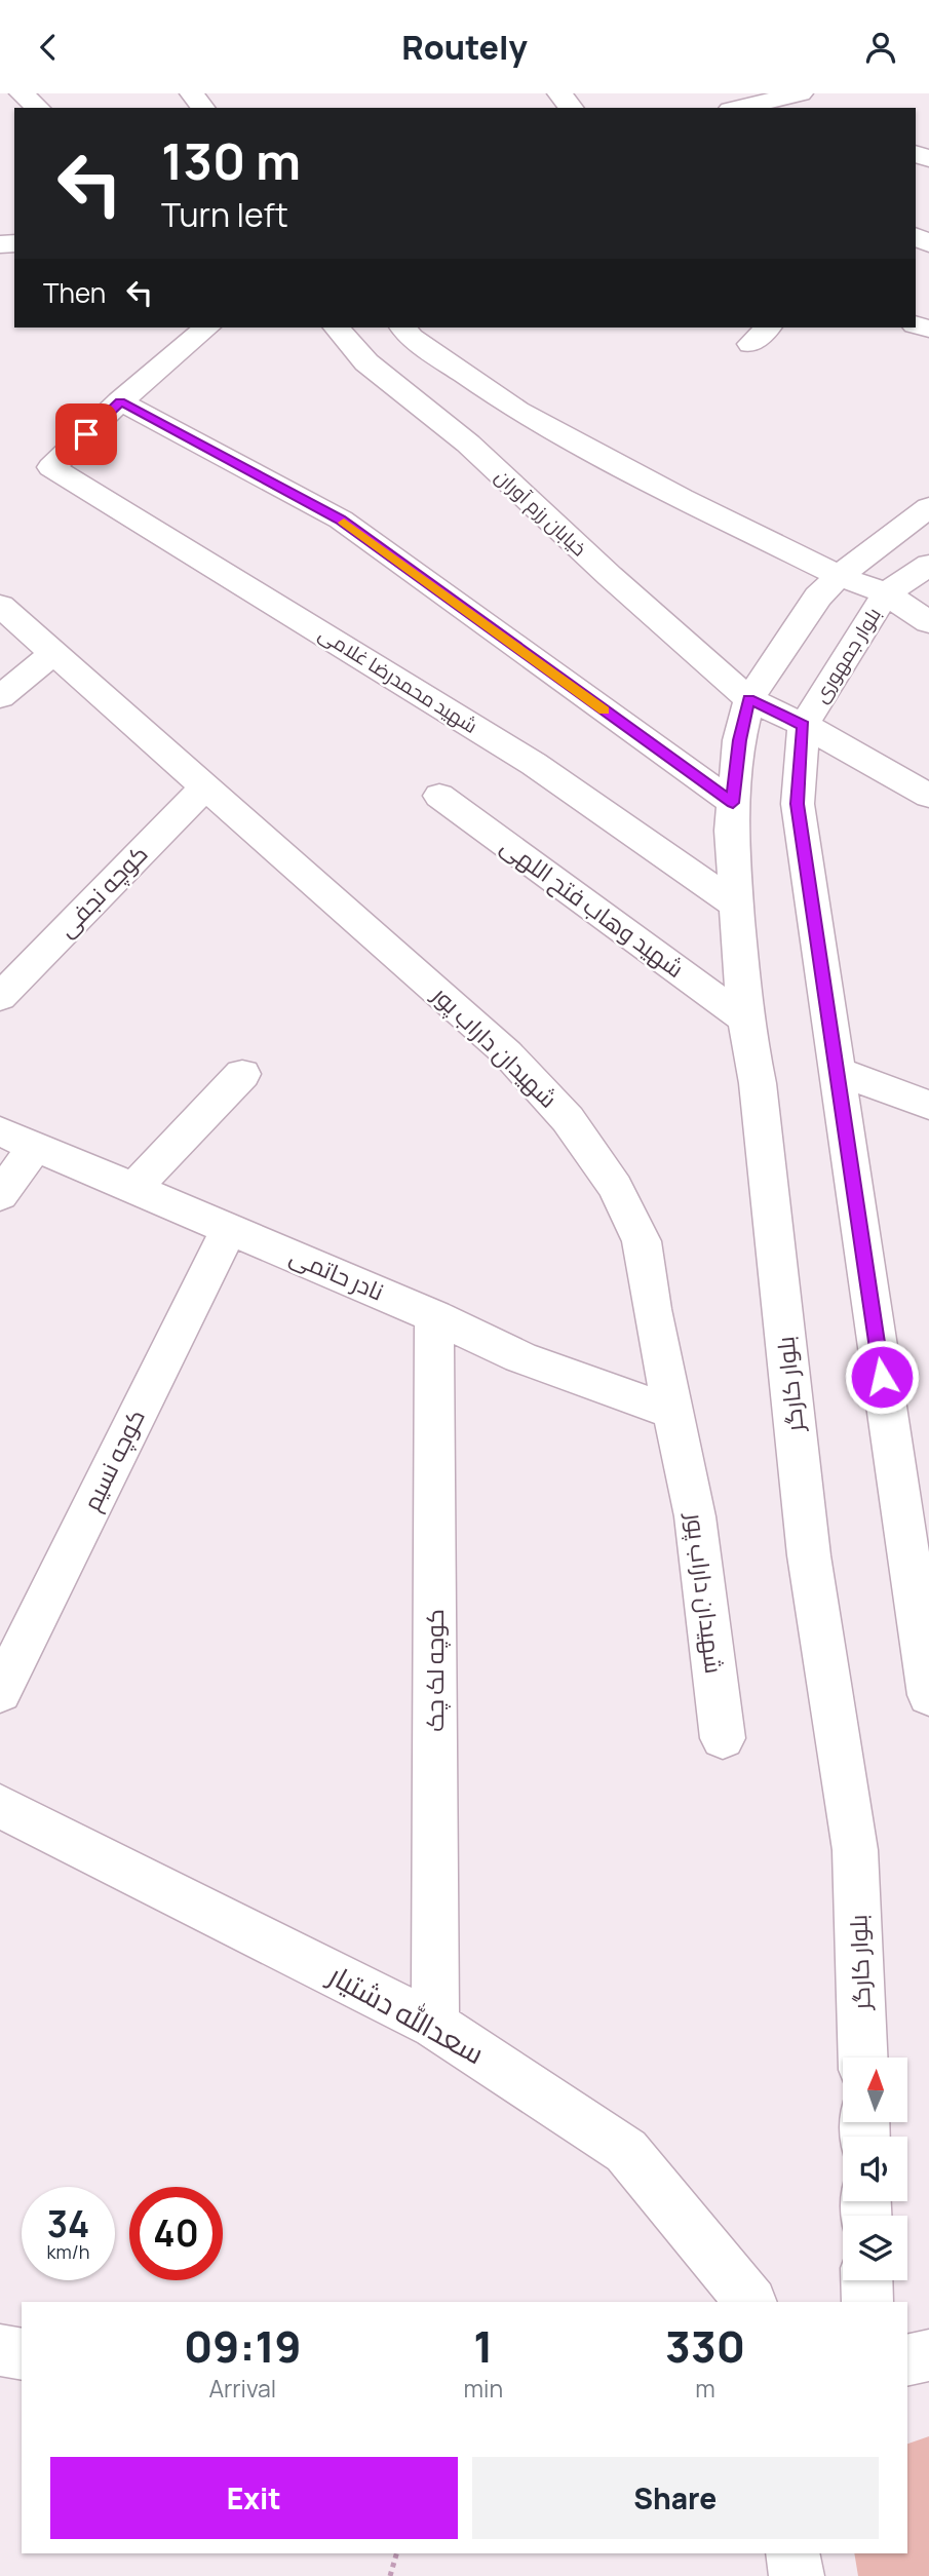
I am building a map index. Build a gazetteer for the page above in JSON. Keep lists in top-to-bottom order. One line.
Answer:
{"streets":{"street":["خیابان رزم آوران","بلوار جمهوری","شهید محمدرضا غلامی","کوچه نجفی","شهید وهاب فتح اللهی","شهیدان داراب پور","نادر حاتمی","بلوار کارگر","کوچه نسیم","کوچه لک چک","سعدالله دشتیار"]},"crossings":[["خیابان رزم آوران","بلوار جمهوری"],["خیابان رزم آوران","بلوار کارگر"],["شهید محمدرضا غلامی","بلوار کارگر"],["کوچه نجفی","شهیدان داراب پور"],["شهید وهاب فتح اللهی","بلوار کارگر"],["شهیدان داراب پور","نادر حاتمی"],["نادر حاتمی","کوچه نسیم"],["نادر حاتمی","کوچه لک چک"],["کوچه لک چک","سعدالله دشتیار"]],"north":"top","page":{"header":"Routely","turn":["130 m","Turn left"],"then":"Then","speed":"34 km/h","limit":"40","eta":["09:19","Arrival","1","min","330","m"],"buttons":["Exit","Share"]}}
